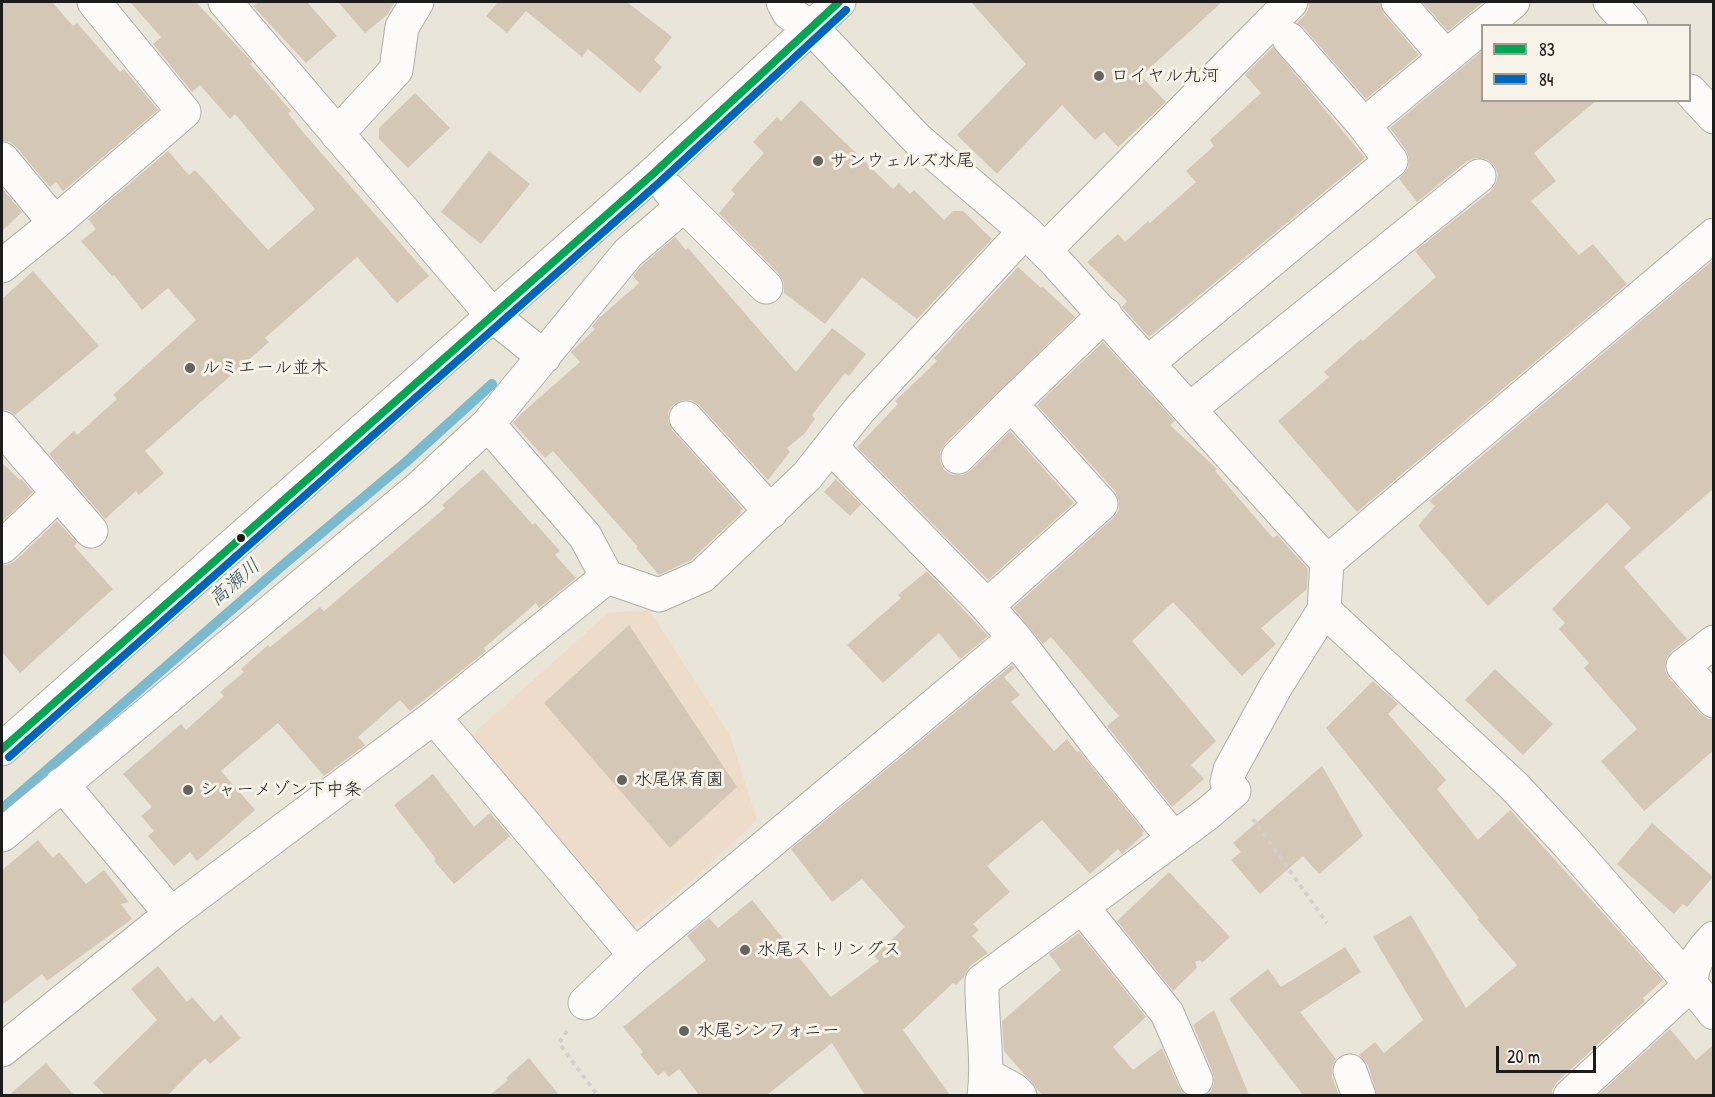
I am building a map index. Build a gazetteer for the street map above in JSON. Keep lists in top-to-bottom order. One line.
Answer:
{"water":["高瀬川"],"places":["ロイヤル九河","サンウェルズ水尾","ルミエール並木","水尾保育園","シャーメゾン下中条","水尾ストリングス","水尾シンフォニー"],"lines":["transit line 83","transit line 84"],"legend":["83","84"],"scale_bar":"20 m"}
